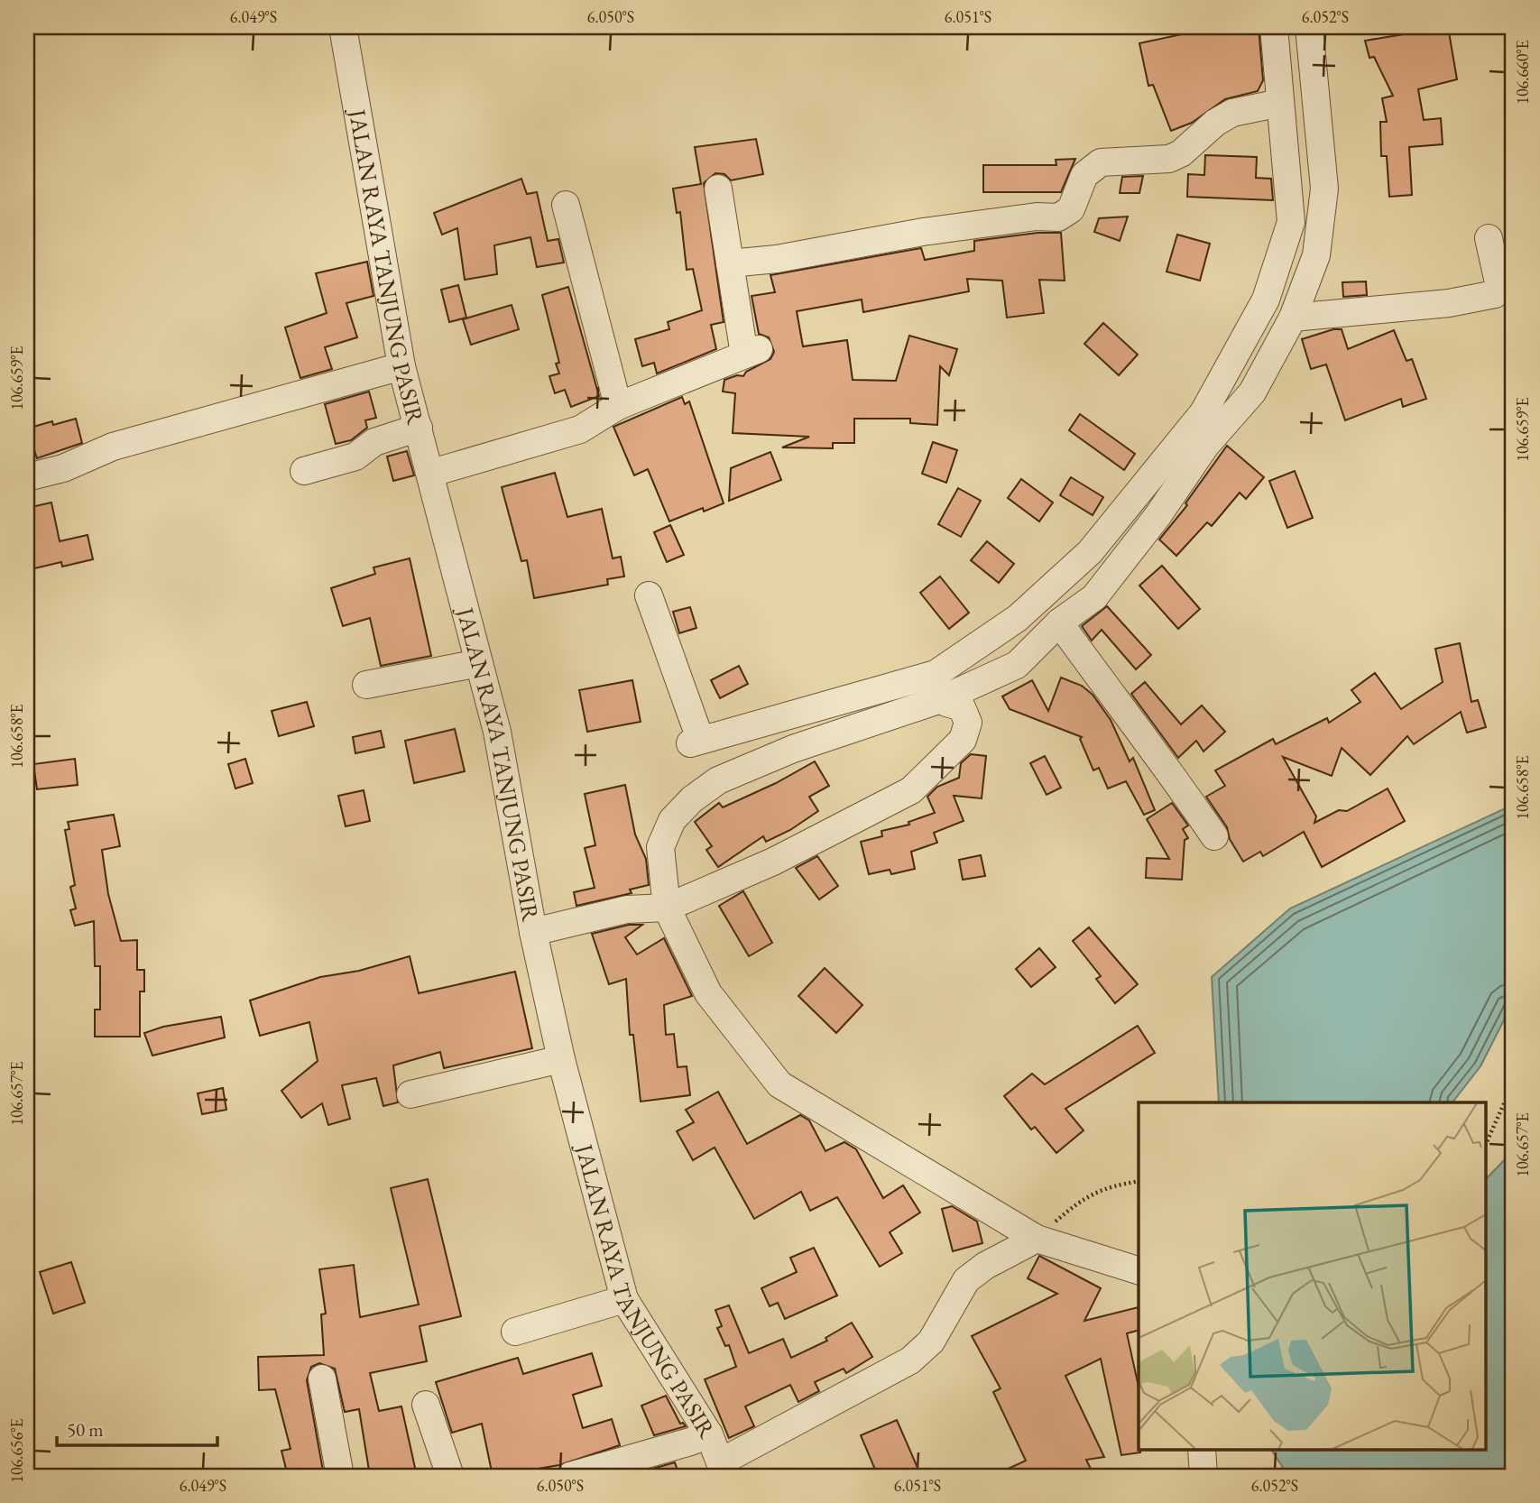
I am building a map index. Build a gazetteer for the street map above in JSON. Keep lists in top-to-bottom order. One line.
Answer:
{"streets":{"street":["JALAN RAYA TANJUNG PASIR"]},"scale_bar":"50 m","coordinates":["6.049°S","6.050°S","6.051°S","6.052°S","106.660°E","106.659°E","106.658°E","106.657°E","106.656°E"]}
